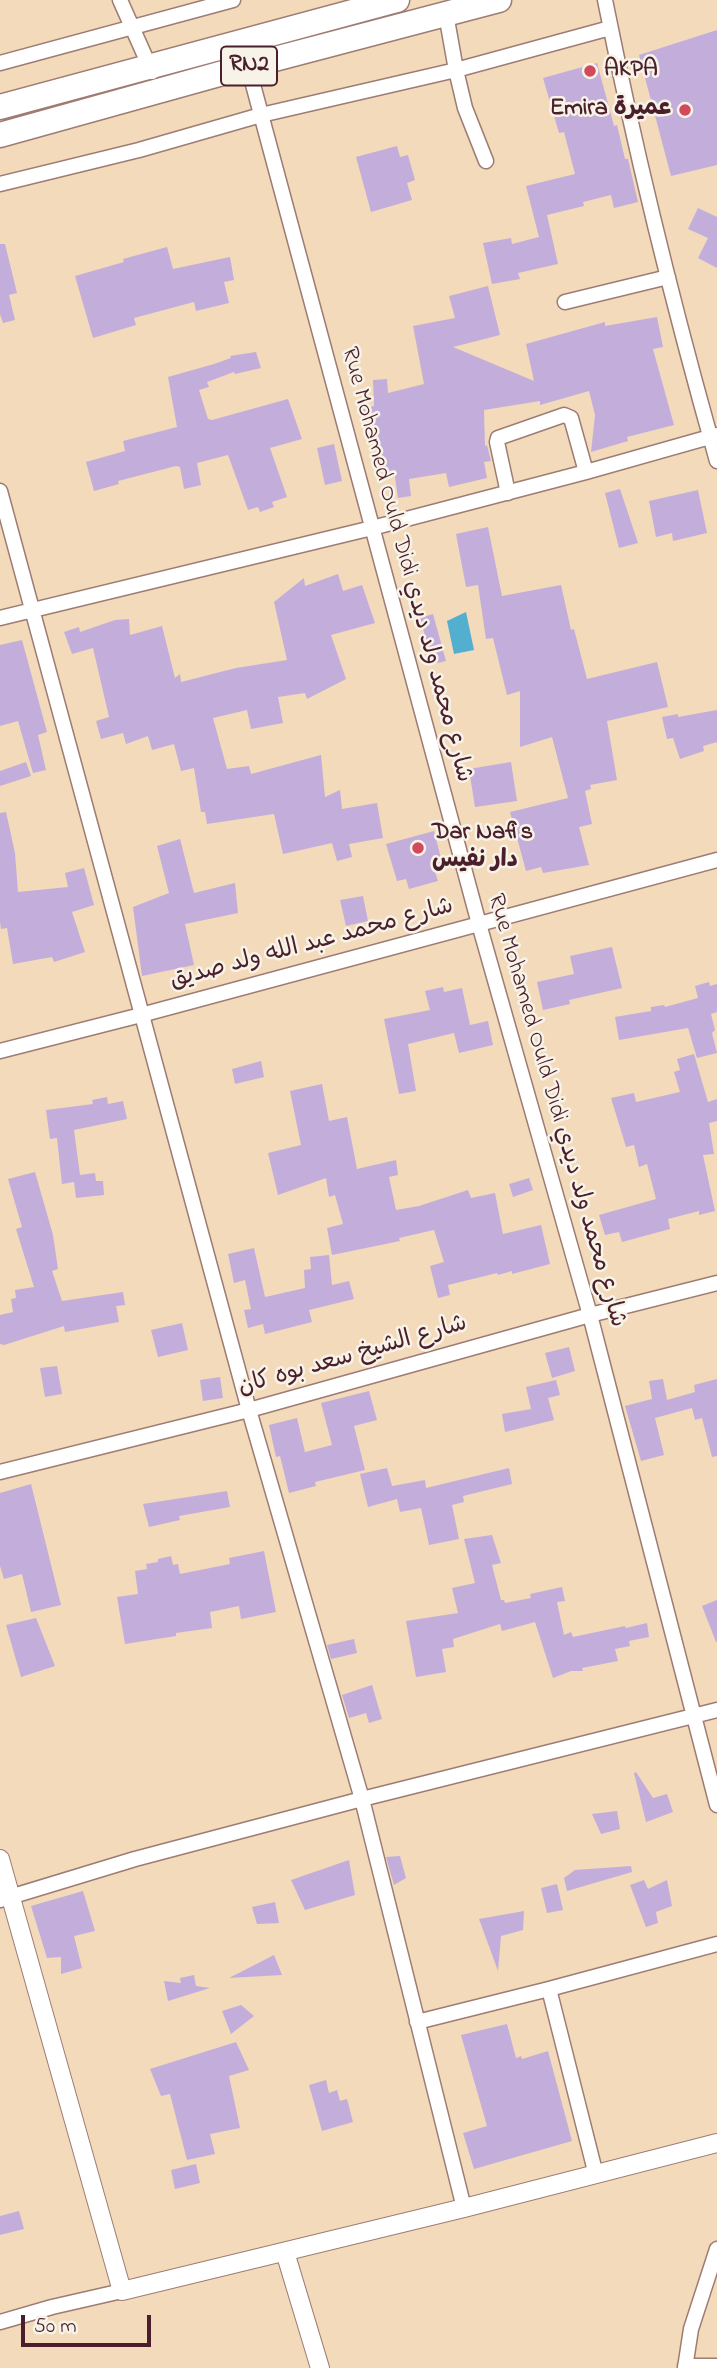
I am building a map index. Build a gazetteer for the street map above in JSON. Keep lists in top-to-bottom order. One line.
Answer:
{"streets":{"highway":["RN2"],"street":["Rue Mohamed Ould Didi شارع محمد ولد ديدي","شارع محمد عبد الله ولد صديق","شارع الشيخ سعد بوه كان"]},"crossings":[["RN2","Rue Mohamed Ould Didi شارع محمد ولد ديدي"],["Rue Mohamed Ould Didi شارع محمد ولد ديدي","شارع محمد عبد الله ولد صديق"],["Rue Mohamed Ould Didi شارع محمد ولد ديدي","شارع الشيخ سعد بوه كان"]],"places":["AKPA","Emira عميرة","Dar Nafis دار نفيس"],"scale_bar":"50 m"}
